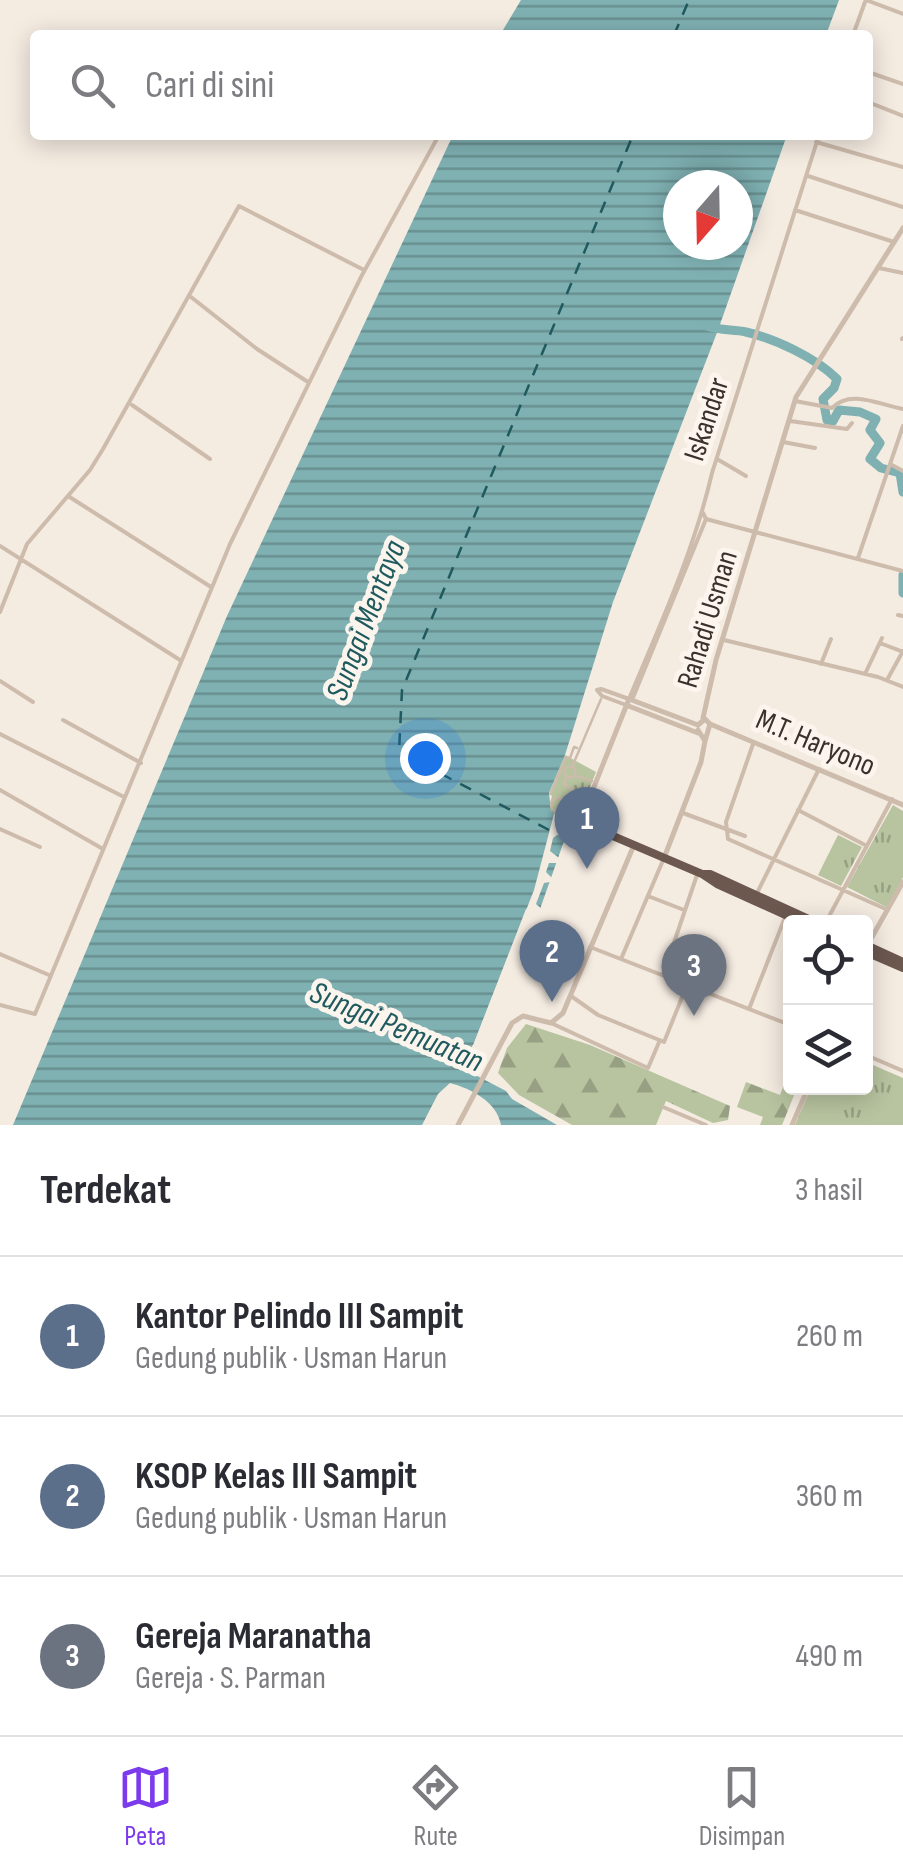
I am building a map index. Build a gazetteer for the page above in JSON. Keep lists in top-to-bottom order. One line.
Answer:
{"streets":{"street":["Iskandar","Rahadi Usman","M.T. Haryono"]},"water":["Sungai Mentaya","Sungai Pemuatan"],"north":"bottom","page":{"search":"Cari di sini","pins":["1","2","3"],"heading":["Terdekat","3 hasil"],"list":[{"mark":"1","name":"Kantor Pelindo III Sampit","note":"Gedung publik · Usman Harun","value":"260 m"},{"mark":"2","name":"KSOP Kelas III Sampit","note":"Gedung publik · Usman Harun","value":"360 m"},{"mark":"3","name":"Gereja Maranatha","note":"Gereja · S. Parman","value":"490 m"}],"nav":["Peta","Rute","Disimpan"]}}
